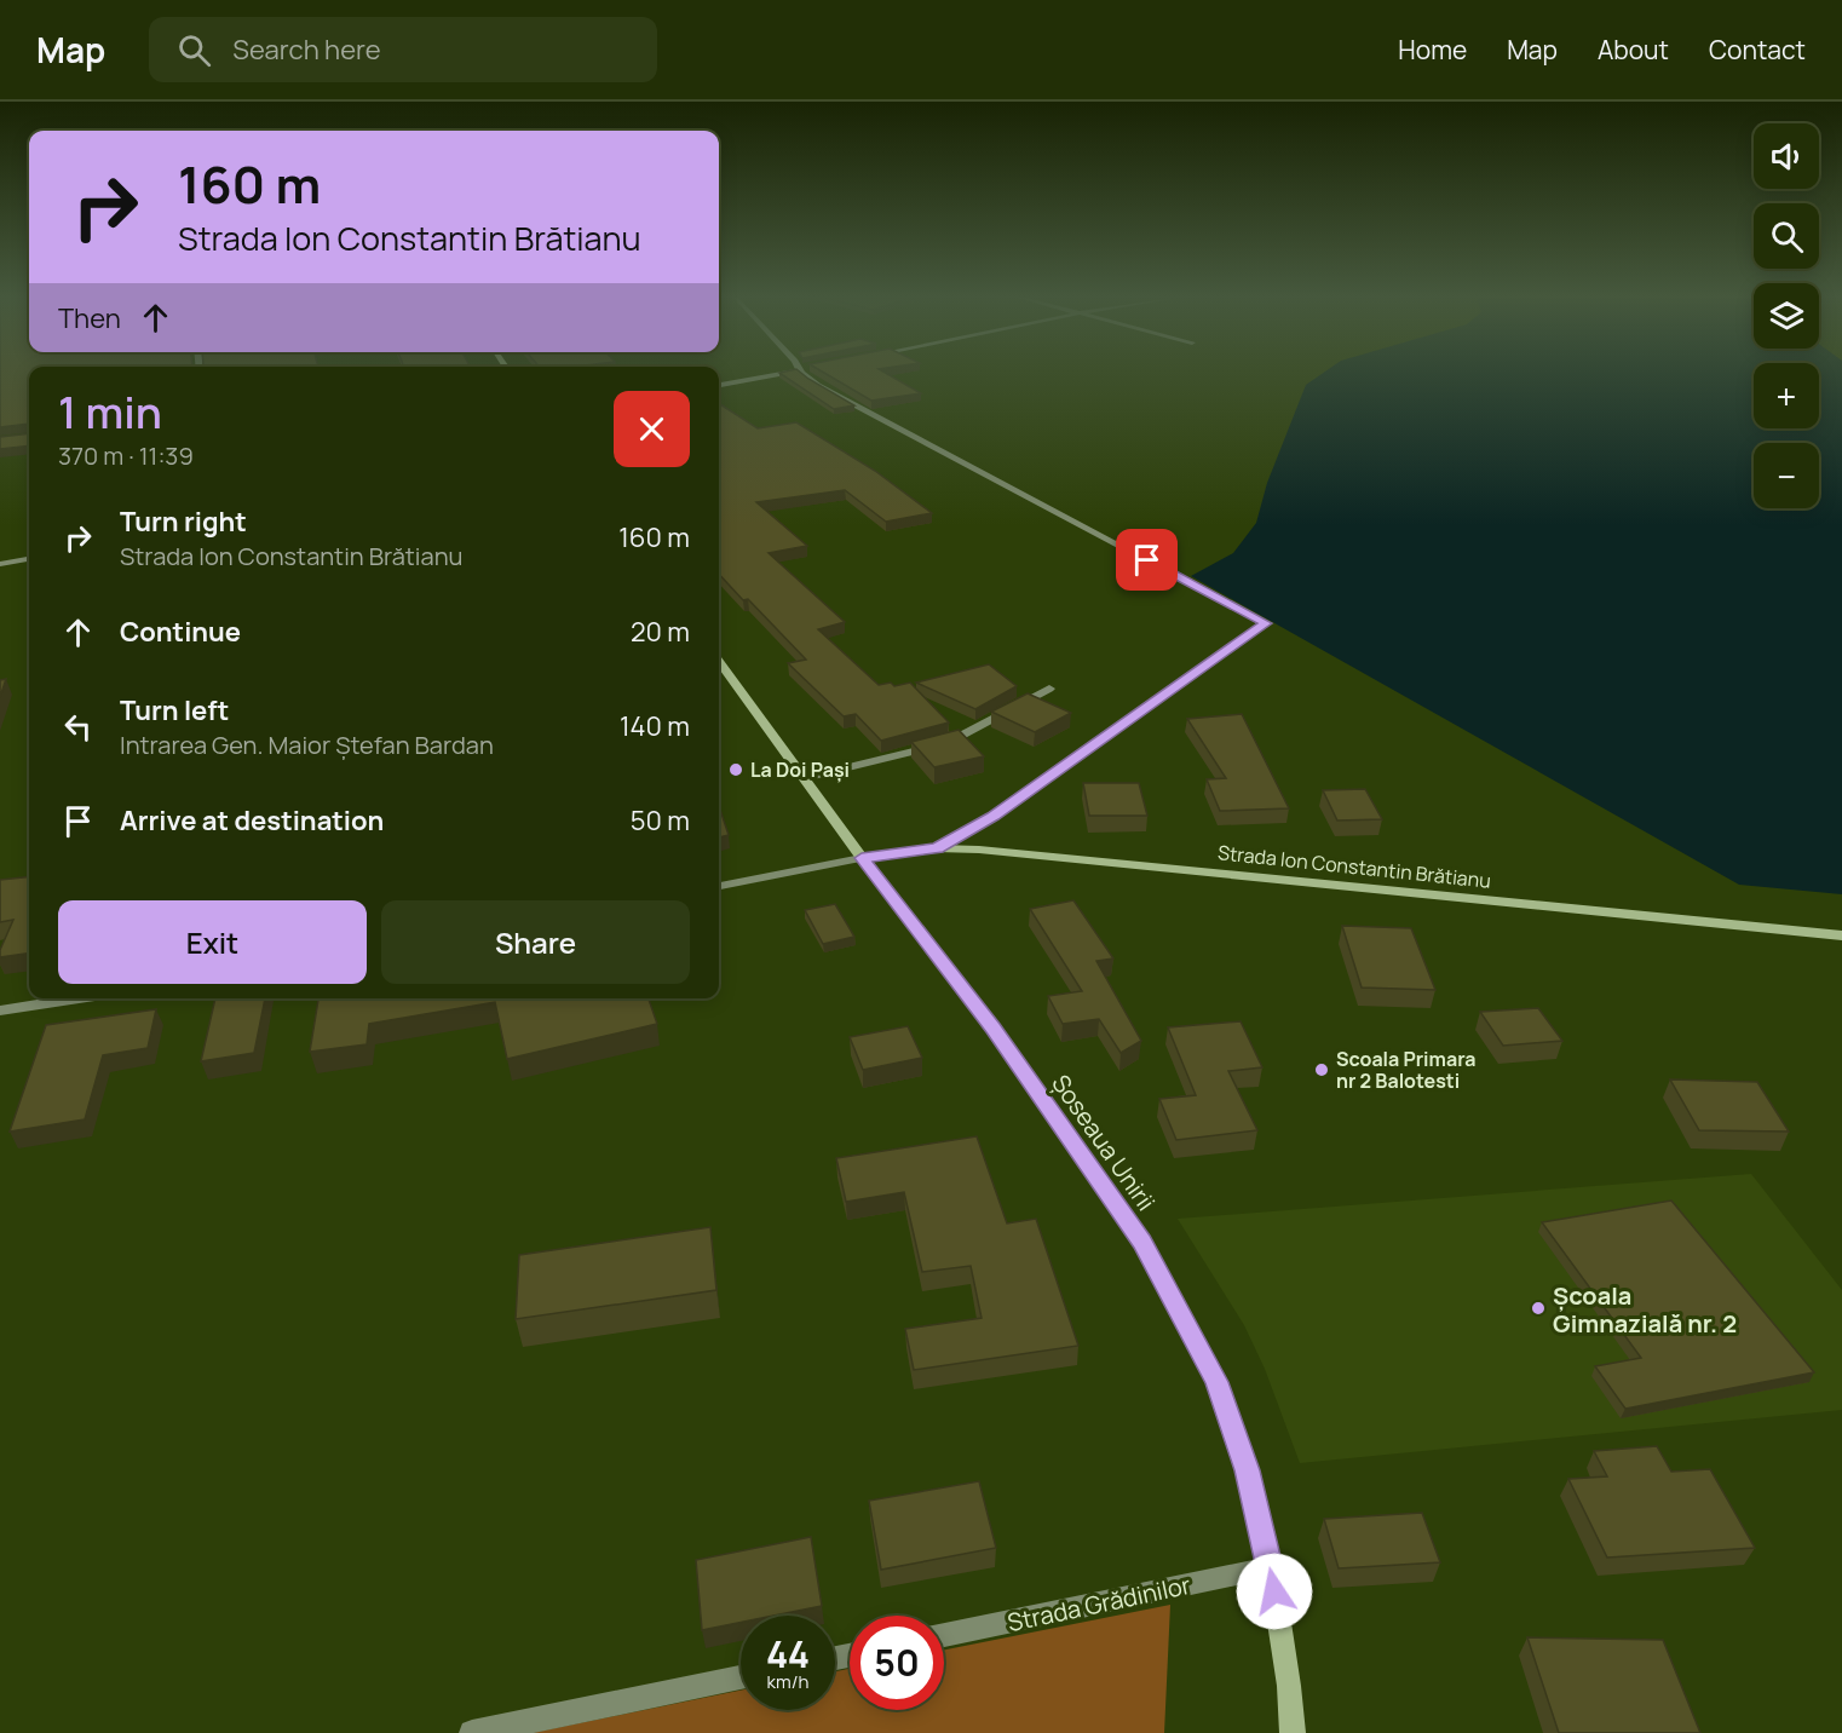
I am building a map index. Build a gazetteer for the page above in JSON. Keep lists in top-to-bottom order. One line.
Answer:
{"streets":{"main road":["Strada Ion Constantin Brătianu","Șoseaua Unirii"],"street":["Strada Grădinilor"]},"crossings":[["Strada Ion Constantin Brătianu","Șoseaua Unirii"],["Șoseaua Unirii","Strada Grădinilor"]],"places":["La Doi Pași","Scoala Primara nr 2 Balotesti","Școala Gimnazială nr. 2"],"page":{"header":"Map","search":"Search here","nav":["Home","Map","About","Contact"],"map_buttons":["+","−"],"turn":["160 m","Strada Ion Constantin Brătianu"],"then":"Then","heading":["1 min","370 m · 11:39"],"list":[{"name":"Turn right","note":"Strada Ion Constantin Brătianu","value":"160 m"},{"name":"Continue","value":"20 m"},{"name":"Turn left","note":"Intrarea Gen. Maior Ștefan Bardan","value":"140 m"},{"name":"Arrive at destination","value":"50 m"}],"buttons":["Exit","Share"],"speed":"44 km/h","limit":"50"}}
